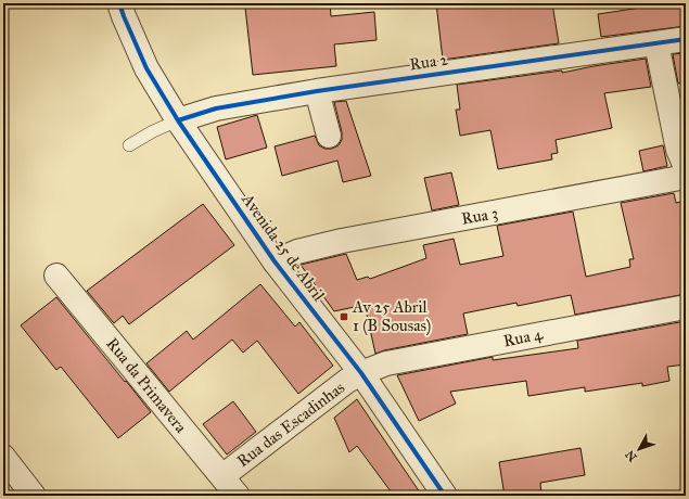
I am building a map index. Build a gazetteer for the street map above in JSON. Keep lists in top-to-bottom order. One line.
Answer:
{"streets":{"street":["Rua 2","Rua 3","Avenida 25 de Abril","Rua 4","Rua da Primavera","Rua das Escadinhas"]},"crossings":[["Rua 2","Avenida 25 de Abril"],["Rua 3","Avenida 25 de Abril"],["Avenida 25 de Abril","Rua 4"],["Avenida 25 de Abril","Rua das Escadinhas"],["Rua 4","Rua das Escadinhas"],["Rua da Primavera","Rua das Escadinhas"]],"places":{"transit":["Av 25 Abril 1 (B Sousas)"]},"north":"bottom left"}
